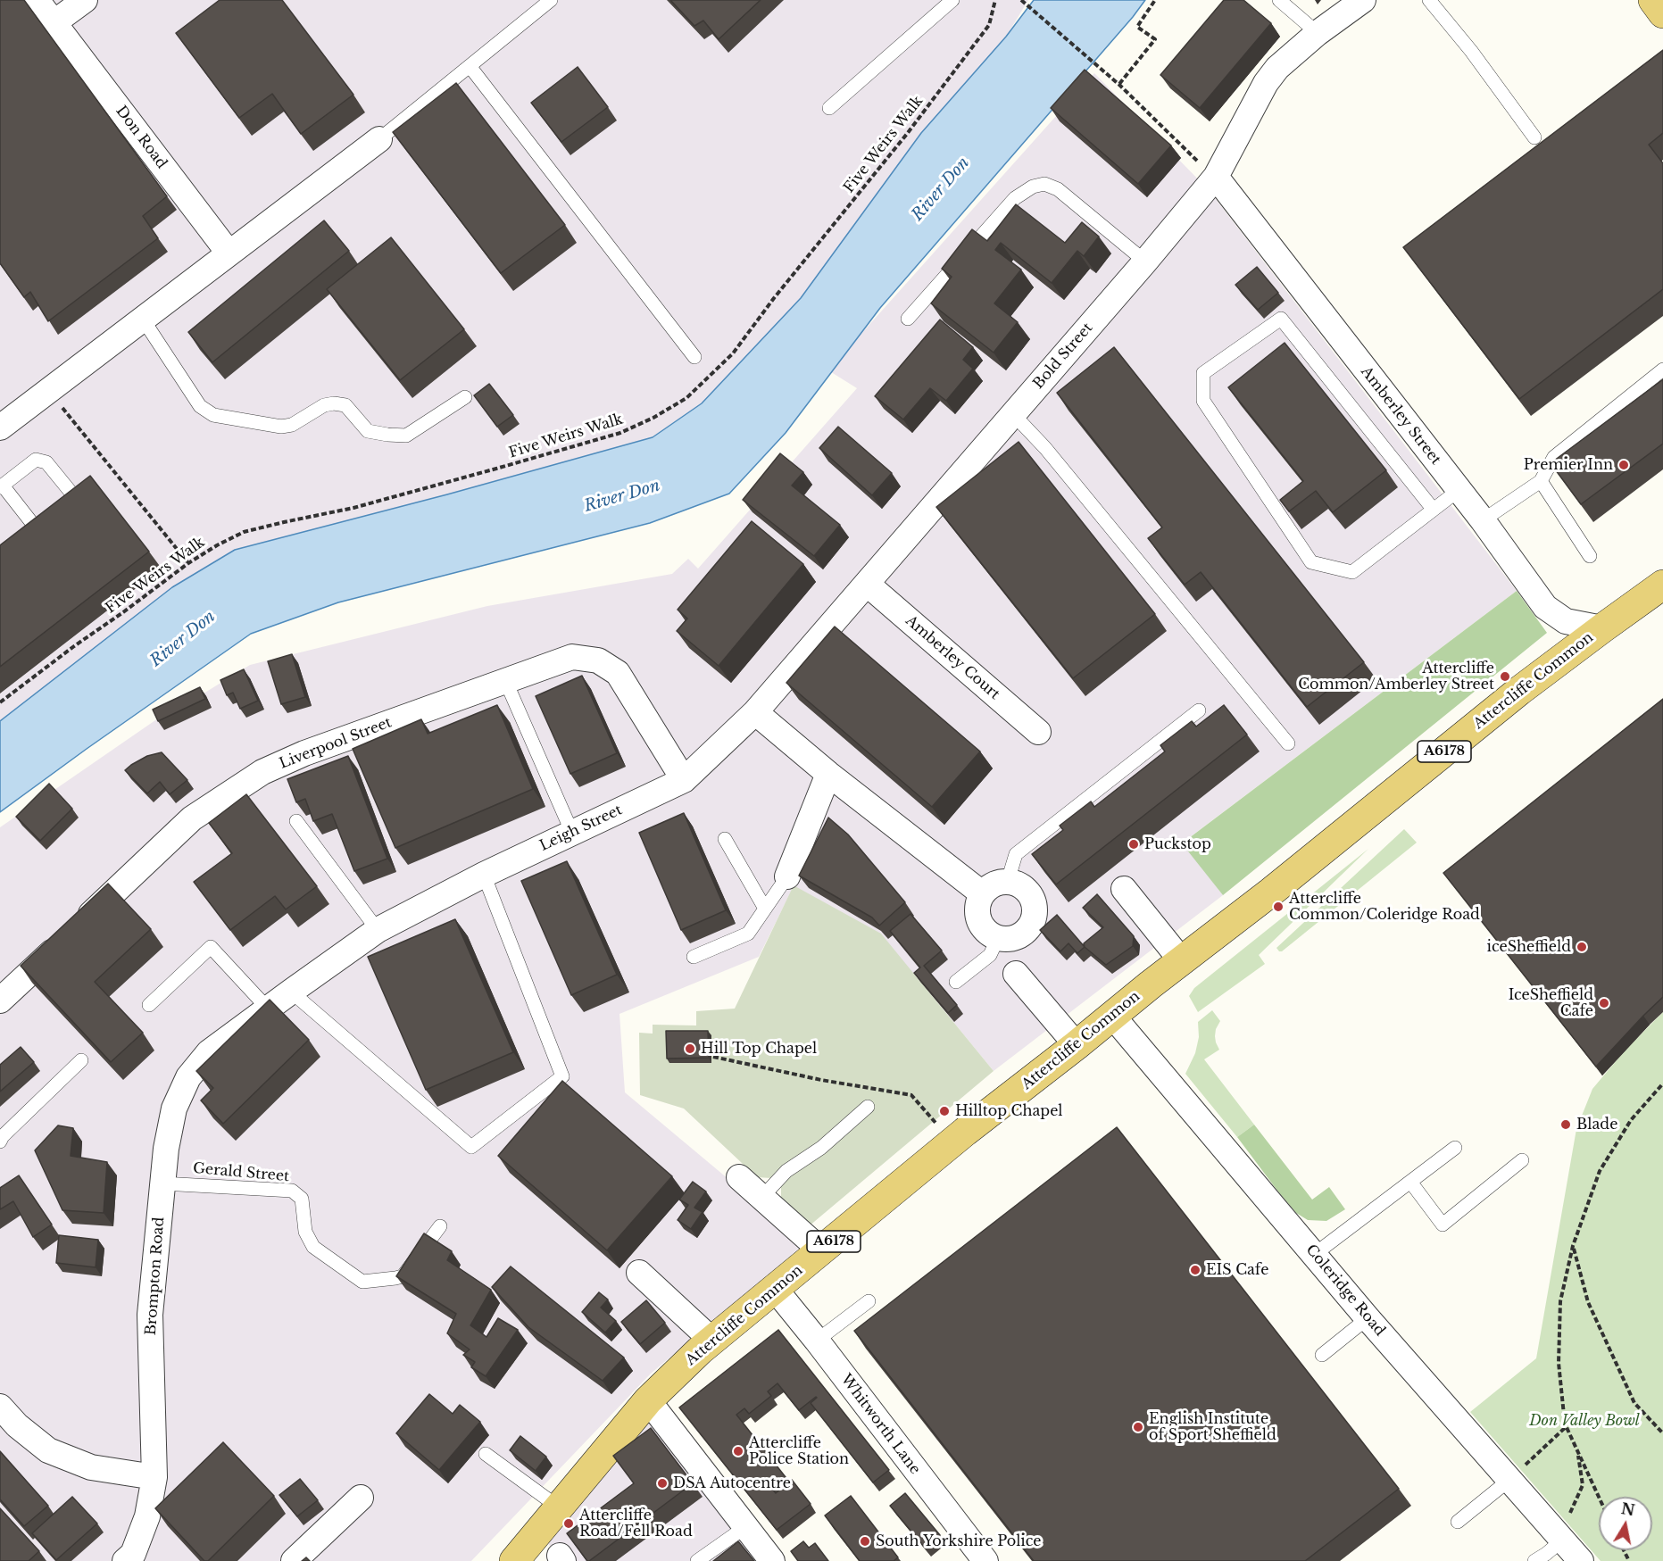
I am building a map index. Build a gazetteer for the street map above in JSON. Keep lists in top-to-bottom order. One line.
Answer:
{"streets":{"main road":["Attercliffe Common","A6178"],"street":["Don Road","Bold Street","Amberley Street","Amberley Court","Liverpool Street","Leigh Street","Brompton Road","Coleridge Road","Whitworth Lane"],"lane":["Gerald Street"],"path":["Five Weirs Walk"]},"crossings":[["Bold Street","Amberley Street"],["Bold Street","Amberley Court"],["Bold Street","Leigh Street"],["Amberley Street","Attercliffe Common"],["Attercliffe Common","Coleridge Road"],["Attercliffe Common","Whitworth Lane"],["Liverpool Street","Leigh Street"],["Leigh Street","Brompton Road"],["Gerald Street","Brompton Road"]],"water":["River Don"],"parks":["Don Valley Bowl"],"places":["Premier Inn","Attercliffe Common/Amberley Street","Puckstop","Attercliffe Common/Coleridge Road","iceSheffield","IceSheffield Cafe","Hill Top Chapel","Hilltop Chapel","Blade","EIS Cafe","English Institute of Sport Sheffield","Attercliffe Police Station","DSA Autocentre","Attercliffe Road/Fell Road","South Yorkshire Police"],"north":"top"}
